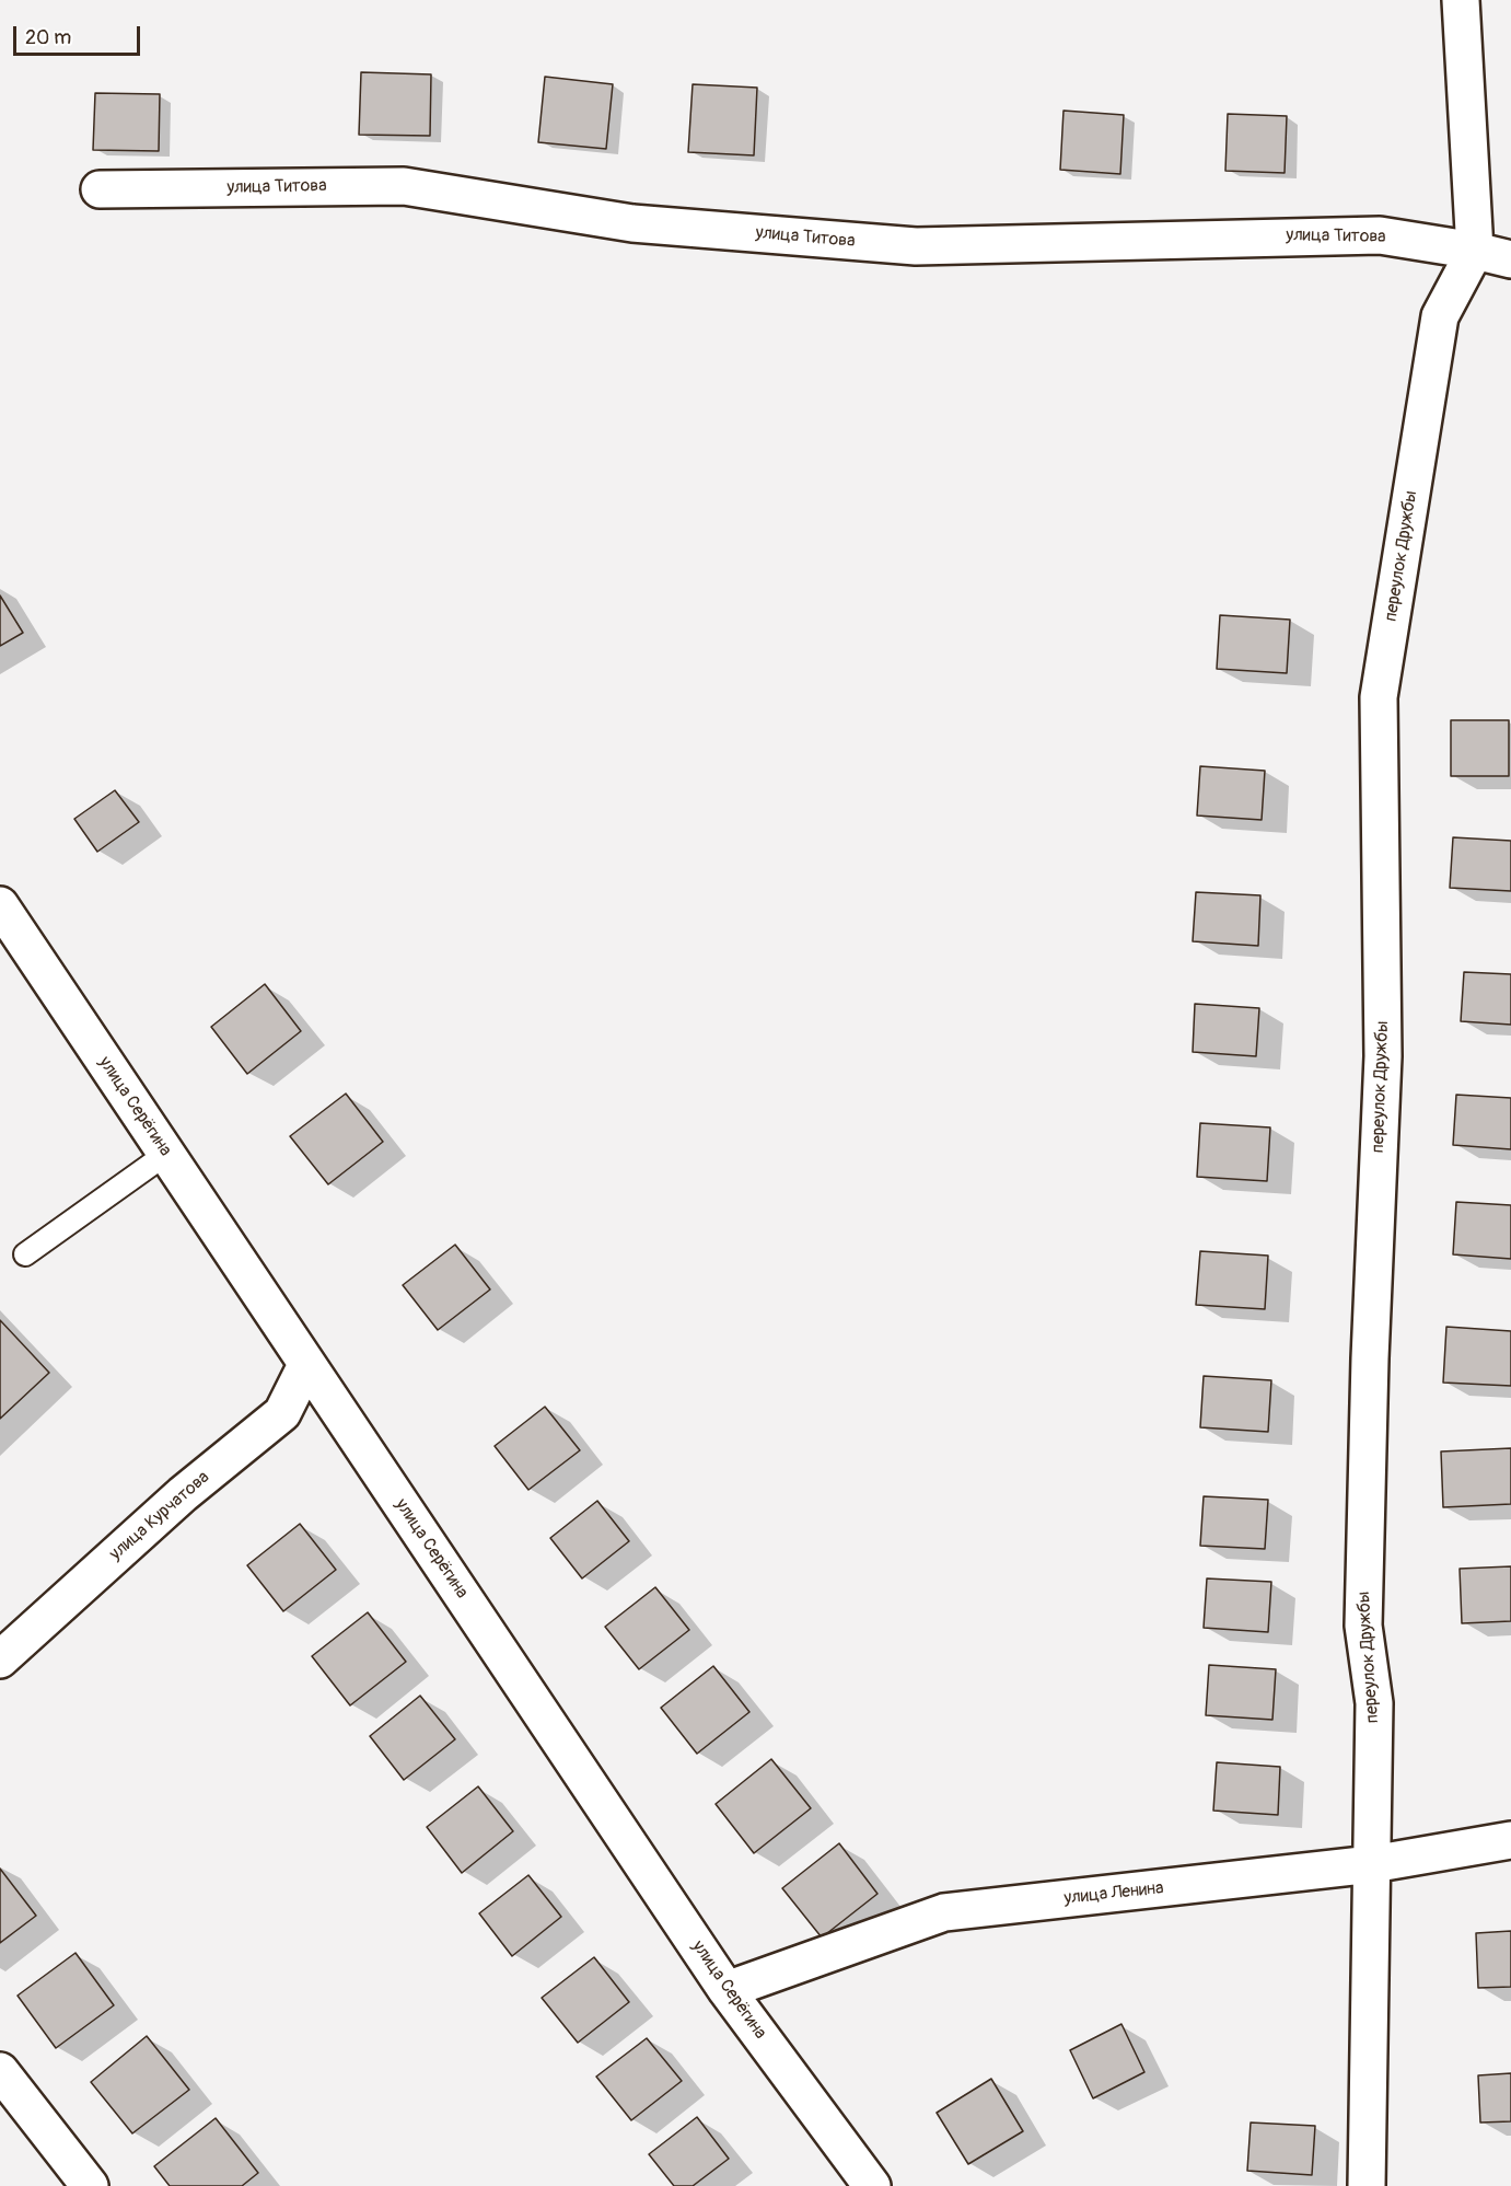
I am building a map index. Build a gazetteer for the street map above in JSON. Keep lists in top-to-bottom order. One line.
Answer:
{"streets":{"street":["улица Титова","переулок Дружбы","улица Серёгина","улица Курчатова","улица Ленина"]},"crossings":[["улица Титова","переулок Дружбы"],["переулок Дружбы","улица Ленина"],["улица Серёгина","улица Курчатова"],["улица Серёгина","улица Ленина"]],"scale_bar":"20 m"}
